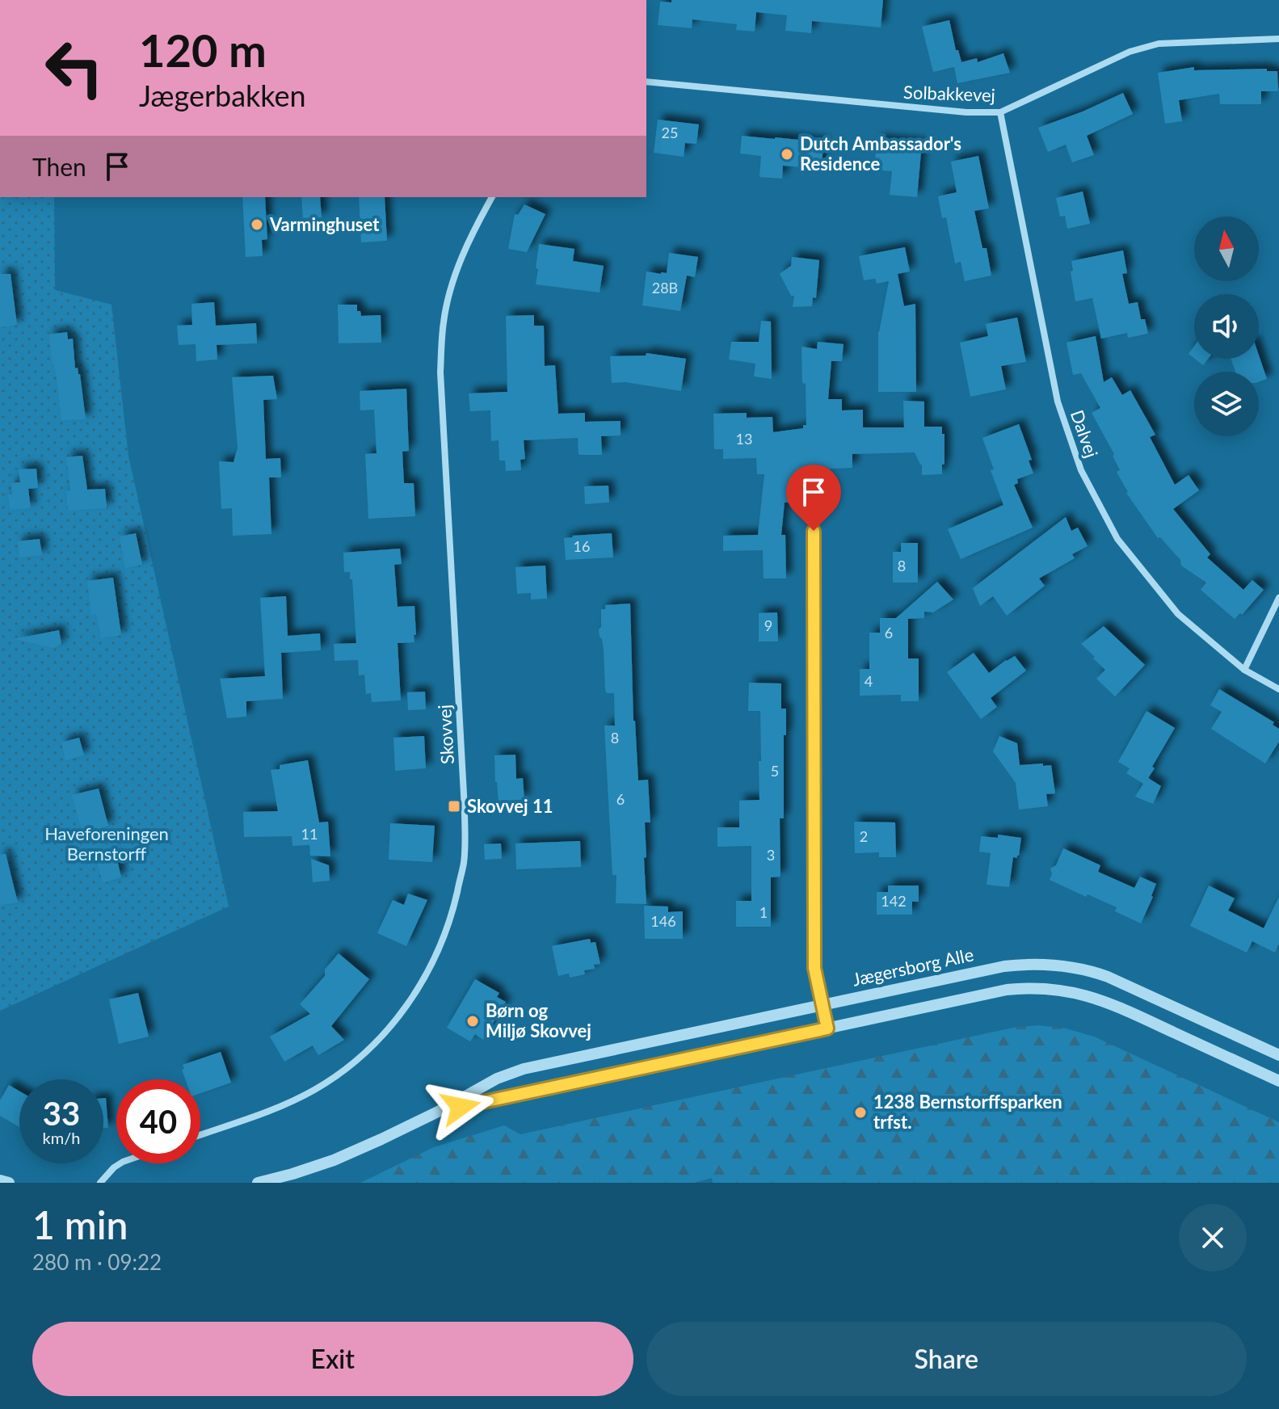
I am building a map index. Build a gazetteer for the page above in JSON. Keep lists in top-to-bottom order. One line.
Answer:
{"streets":{"street":["Solbakkevej","Dalvej","Skovvej","Jægersborg Alle"]},"crossings":[["Solbakkevej","Dalvej"]],"parks":["Haveforeningen Bernstorff"],"places":{"other":["Dutch Ambassador's Residence","Varminghuset","Børn og Miljø Skovvej","1238 Bernstorffsparken trfst."],"transit":["Skovvej 11"]},"house_numbers":["25","28B","13","16","8","9","6","4","8","5","6","11","2","3","142","1","146"],"north":"top","page":{"turn":["120 m","Jægerbakken"],"then":"Then","speed":"33 km/h","limit":"40","heading":["1 min","280 m · 09:22"],"buttons":["Exit","Share"]}}
